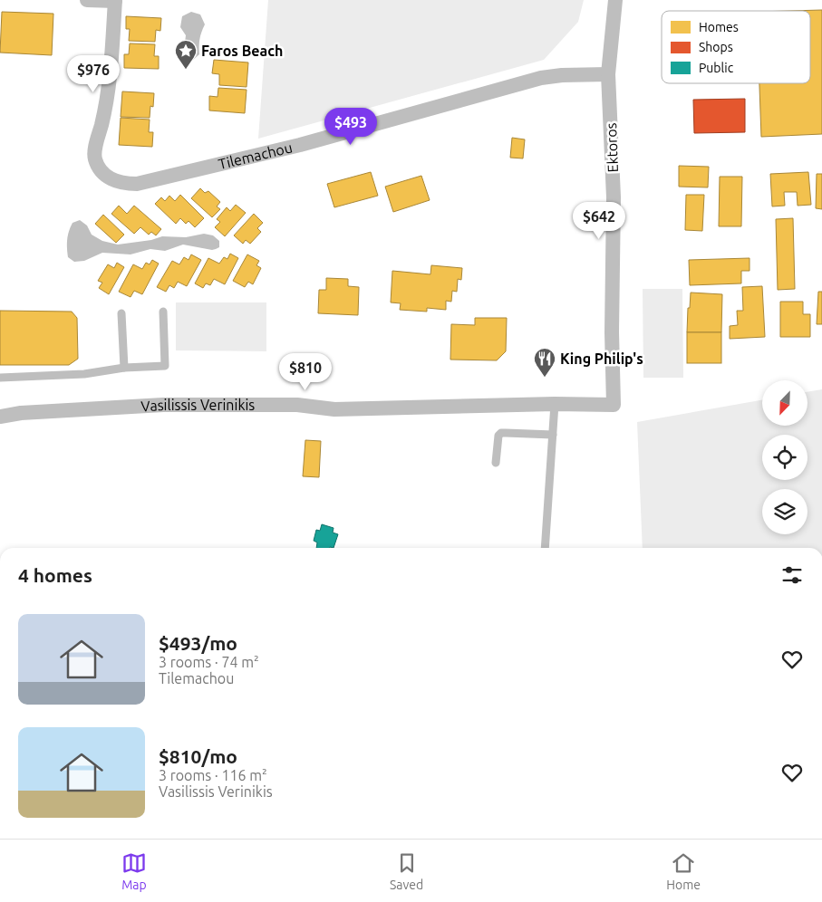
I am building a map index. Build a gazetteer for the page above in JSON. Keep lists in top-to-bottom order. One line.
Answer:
{"streets":{"street":["Ektoros","Tilemachou","Vasilissis Verinikis"]},"crossings":[["Ektoros","Tilemachou"],["Ektoros","Vasilissis Verinikis"]],"places":{"place":["Faros Beach"],"restaurant":["King Philip's"]},"legend":["Homes","Shops","Public"],"north":"bottom left","page":{"price":["$976","$493","$642","$810"],"heading":"4 homes","list":[{"name":"$493/mo","note":"3 rooms · 74 m² · Tilemachou"},{"name":"$810/mo","note":"3 rooms · 116 m² · Vasilissis Verinikis"}],"tabs":["Map","Saved","Home"]}}
